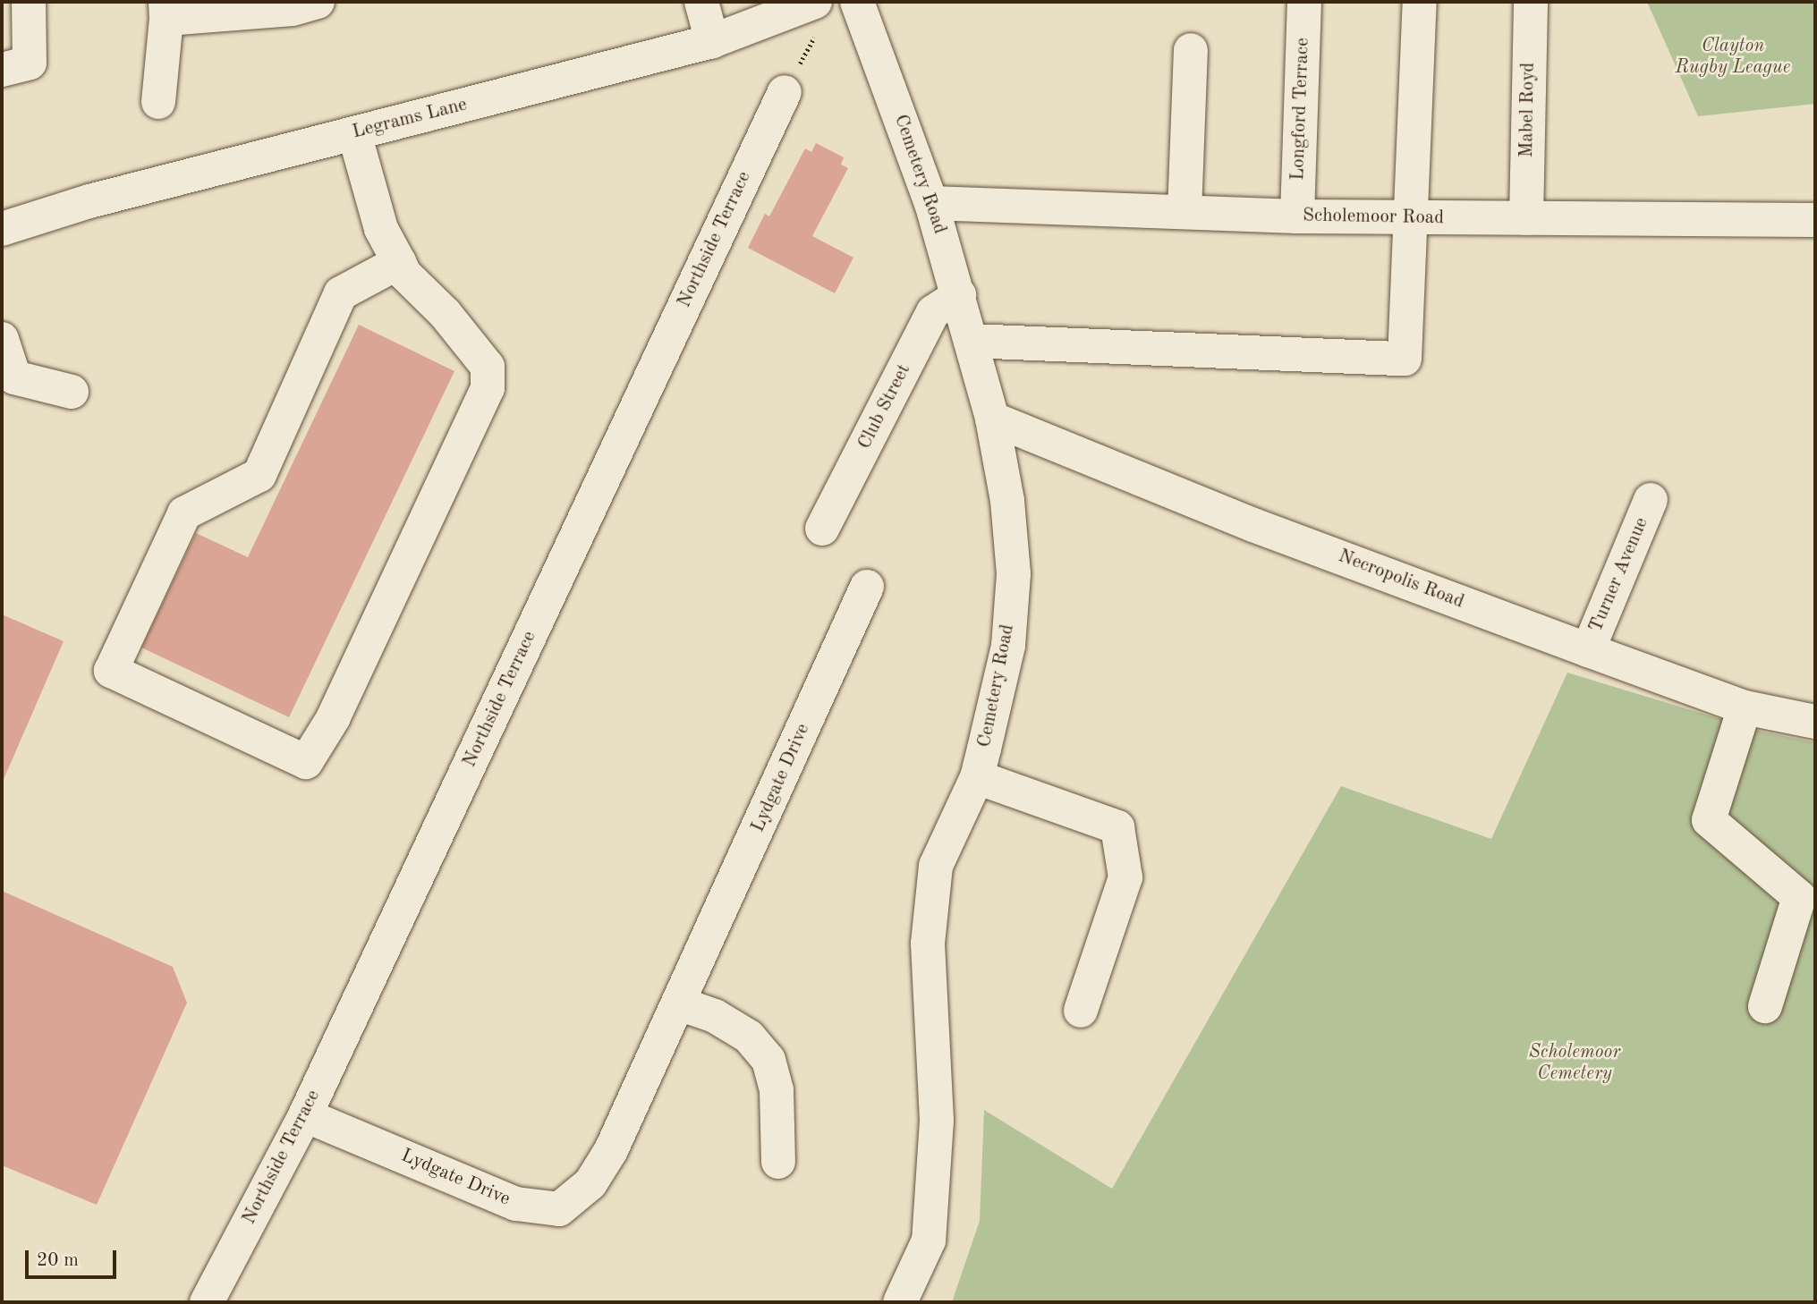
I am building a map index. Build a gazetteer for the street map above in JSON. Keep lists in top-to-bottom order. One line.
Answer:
{"streets":{"street":["Longford Terrace","Mabel Royd","Legrams Lane","Cemetery Road","Scholemoor Road","Northside Terrace","Club Street","Turner Avenue","Necropolis Road","Lydgate Drive"]},"crossings":[["Longford Terrace","Scholemoor Road"],["Mabel Royd","Scholemoor Road"],["Cemetery Road","Scholemoor Road"],["Cemetery Road","Club Street"],["Cemetery Road","Necropolis Road"],["Northside Terrace","Lydgate Drive"],["Turner Avenue","Necropolis Road"]],"parks":["Clayton Rugby League","Scholemoor Cemetery"],"scale_bar":"20 m"}
